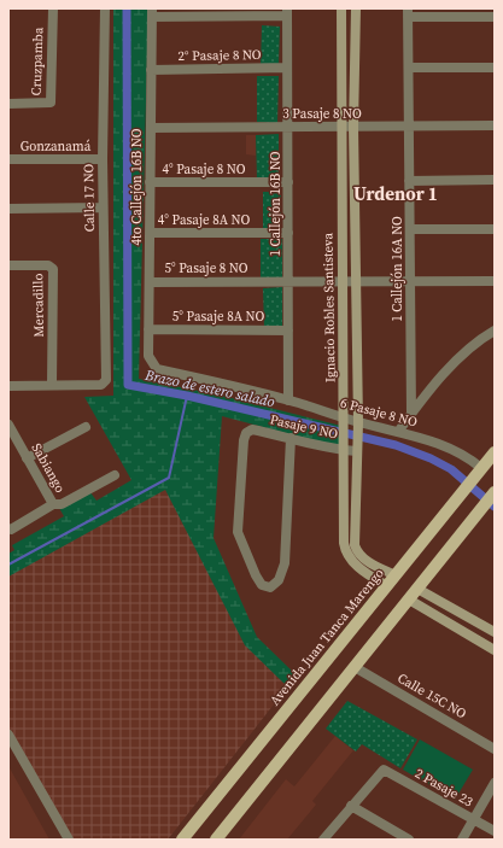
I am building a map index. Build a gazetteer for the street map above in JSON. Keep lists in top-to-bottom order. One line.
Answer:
{"streets":{"main road":["Avenida Juan Tanca Marengo"],"street":["2° Pasaje 8 NO","Cruzpamba","3 Pasaje 8 NO","Gonzanamá","4° Pasaje 8 NO","4to Callejón 16B NO","Calle 17 NO","1 Callejón 16B NO","4° Pasaje 8A NO","5° Pasaje 8 NO","1 Callejón 16A NO","Mercadillo","Ignacio Robles Santisteva","5° Pasaje 8A NO","6 Pasaje 8 NO","Pasaje 9 NO","Sabiango","Calle 15C NO","2 Pasaje 23"]},"crossings":[["2° Pasaje 8 NO","4to Callejón 16B NO"],["2° Pasaje 8 NO","1 Callejón 16B NO"],["3 Pasaje 8 NO","4to Callejón 16B NO"],["3 Pasaje 8 NO","1 Callejón 16B NO"],["3 Pasaje 8 NO","1 Callejón 16A NO"],["3 Pasaje 8 NO","Ignacio Robles Santisteva"],["Gonzanamá","Calle 17 NO"],["4° Pasaje 8 NO","4to Callejón 16B NO"],["4° Pasaje 8 NO","1 Callejón 16B NO"],["4to Callejón 16B NO","4° Pasaje 8A NO"],["4to Callejón 16B NO","5° Pasaje 8 NO"],["4to Callejón 16B NO","5° Pasaje 8A NO"],["4to Callejón 16B NO","6 Pasaje 8 NO"],["Calle 17 NO","Mercadillo"],["1 Callejón 16B NO","4° Pasaje 8A NO"],["1 Callejón 16B NO","5° Pasaje 8 NO"],["1 Callejón 16B NO","5° Pasaje 8A NO"],["1 Callejón 16B NO","6 Pasaje 8 NO"],["5° Pasaje 8 NO","1 Callejón 16A NO"],["5° Pasaje 8 NO","Ignacio Robles Santisteva"],["Ignacio Robles Santisteva","6 Pasaje 8 NO"],["Ignacio Robles Santisteva","Pasaje 9 NO"],["Ignacio Robles Santisteva","Avenida Juan Tanca Marengo"],["6 Pasaje 8 NO","Avenida Juan Tanca Marengo"]],"districts":["Urdenor 1"],"water":["Brazo de estero salado"]}
